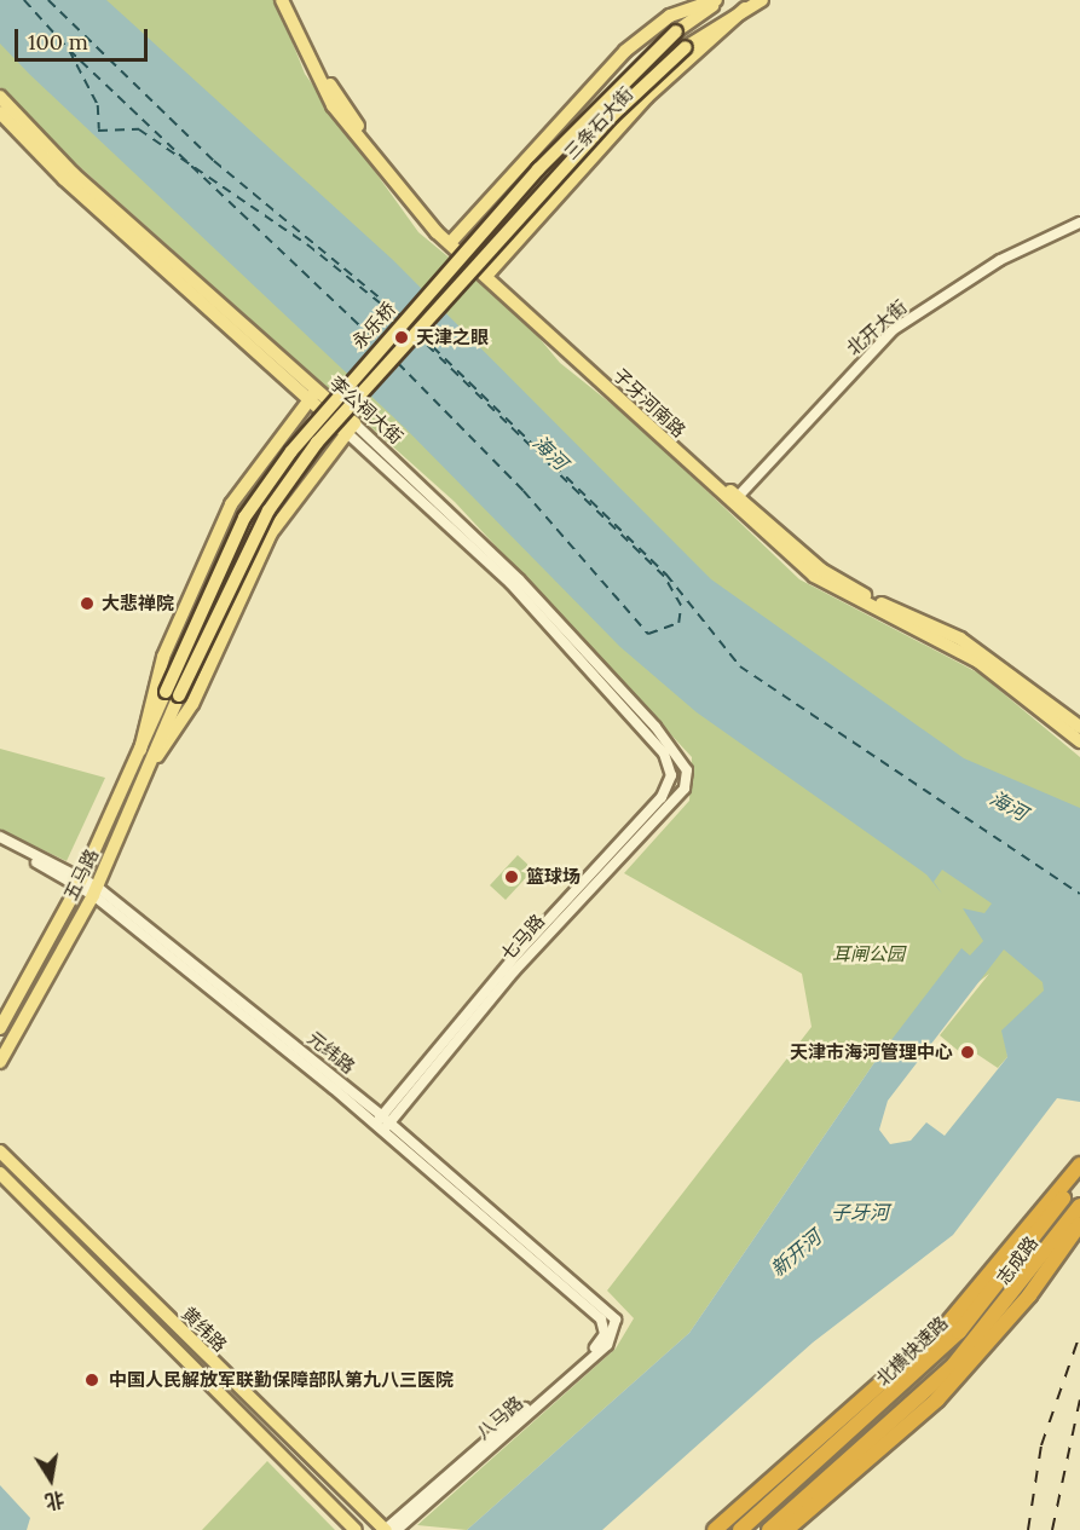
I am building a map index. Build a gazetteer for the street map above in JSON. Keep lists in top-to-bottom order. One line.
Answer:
{"streets":{"highway":["志成路","北横快速路"],"main road":["三条石大街","永乐桥","子牙河南路","李公祠大街","五马路","黄纬路"],"street":["北开大街","七马路","元纬路","八马路"]},"crossings":[["三条石大街","永乐桥"],["三条石大街","子牙河南路"],["永乐桥","五马路"],["北开大街","子牙河南路"],["李公祠大街","七马路"],["五马路","元纬路"],["七马路","元纬路"],["元纬路","八马路"],["志成路","北横快速路"],["黄纬路","八马路"]],"water":["海河","子牙河","新开河"],"parks":["耳闸公园"],"places":["天津之眼","大悲禅院","篮球场","天津市海河管理中心","中国人民解放军联勤保障部队第九八三医院"],"scale_bar":"100 m","north":"bottom"}
